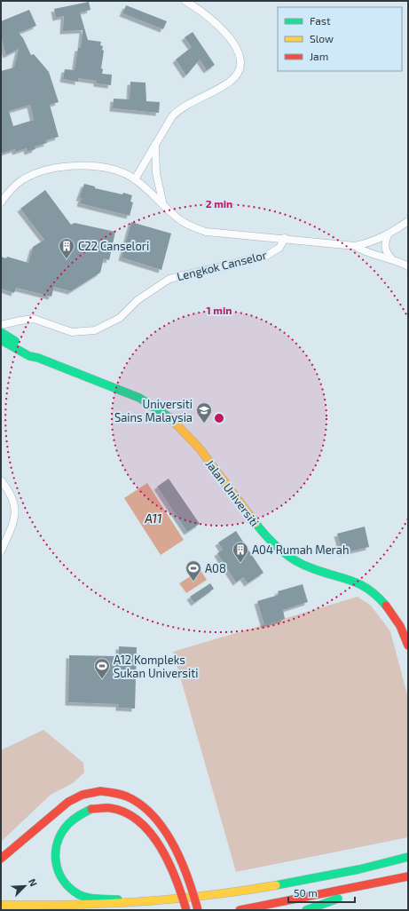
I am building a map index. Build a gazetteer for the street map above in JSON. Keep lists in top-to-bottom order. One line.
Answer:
{"streets":{"main road":["Jalan Universiti"],"street":["Lengkok Canselor"]},"water":["A11"],"places":{"building":["C22 Canselori","A04 Rumah Merah"],"school or university":["Universiti Sains Malaysia"],"sports":["A08","A12 Kompleks Sukan Universiti"]},"legend":["Fast","Slow","Jam"],"scale_bar":"50 m","north":"top right","rings":["2 min","1 min"]}
